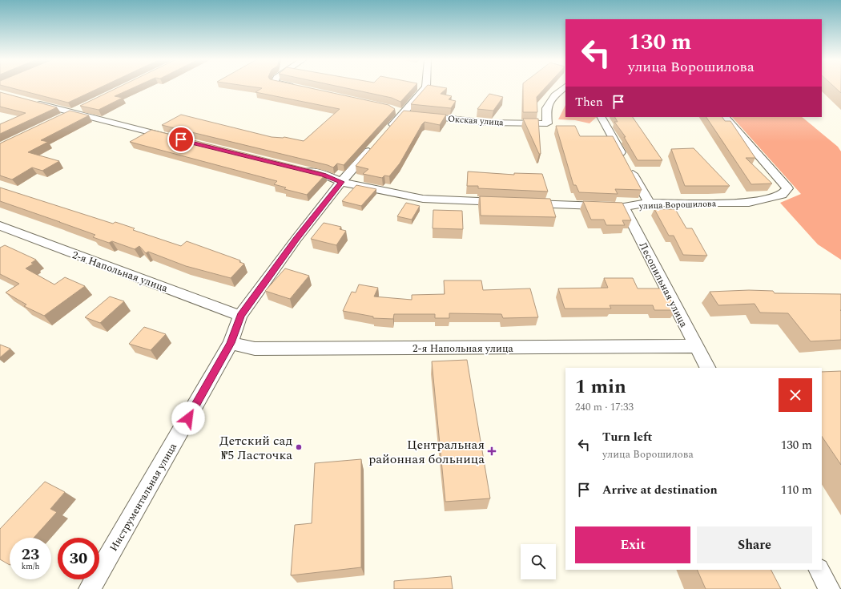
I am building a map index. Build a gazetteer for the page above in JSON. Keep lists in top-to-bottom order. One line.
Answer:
{"streets":{"street":["Окская улица","улица Ворошилова","2-я Напольная улица","Лесопильная улица","Инструментальная улица"]},"crossings":[["Окская улица","Инструментальная улица"],["улица Ворошилова","Лесопильная улица"],["2-я Напольная улица","Лесопильная улица"],["2-я Напольная улица","Инструментальная улица"]],"places":{"other":["Детский сад №5 Ласточка"],"health":["Центральная районная больница"]},"page":{"turn":["130 m","улица Ворошилова"],"then":"Then","heading":["1 min","240 m · 17:33"],"list":[{"name":"Turn left","note":"улица Ворошилова","value":"130 m"},{"name":"Arrive at destination","value":"110 m"}],"buttons":["Exit","Share"],"speed":"23 km/h","limit":"30"}}
